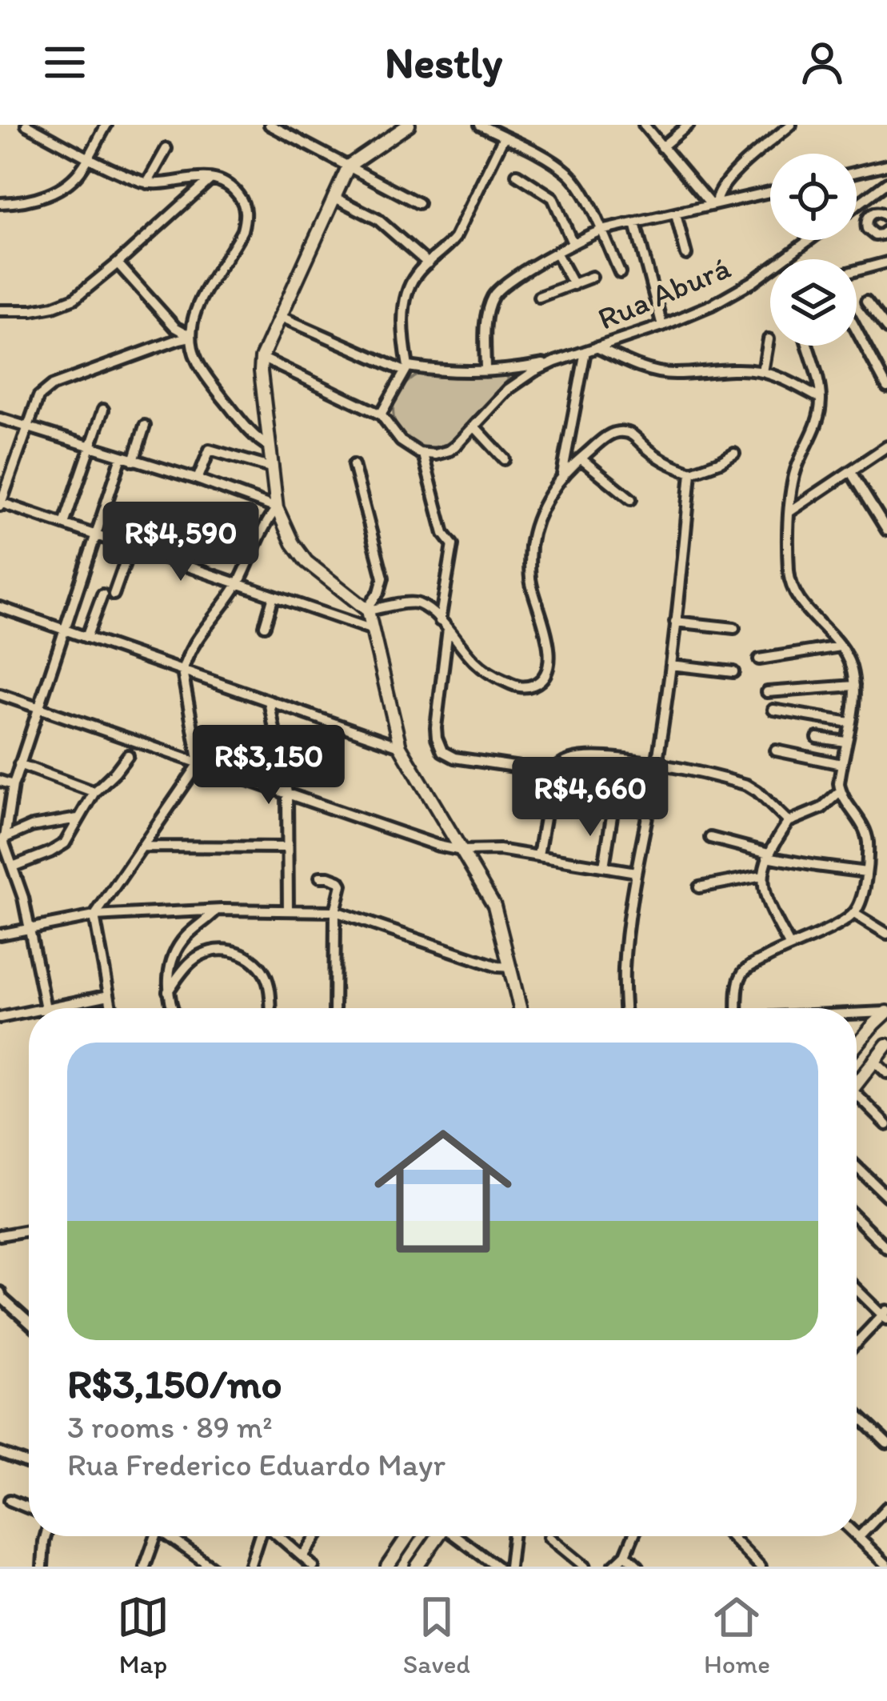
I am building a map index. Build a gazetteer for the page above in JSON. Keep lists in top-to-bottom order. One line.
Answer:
{"streets":{"street":["Rua Aburá"]},"page":{"header":"Nestly","price":["R$4,590","R$3,150","R$4,660"],"list":[{"name":"R$3,150/mo","note":"3 rooms · 89 m² · Rua Frederico Eduardo Mayr"}],"tabs":["Map","Saved","Home"]}}
